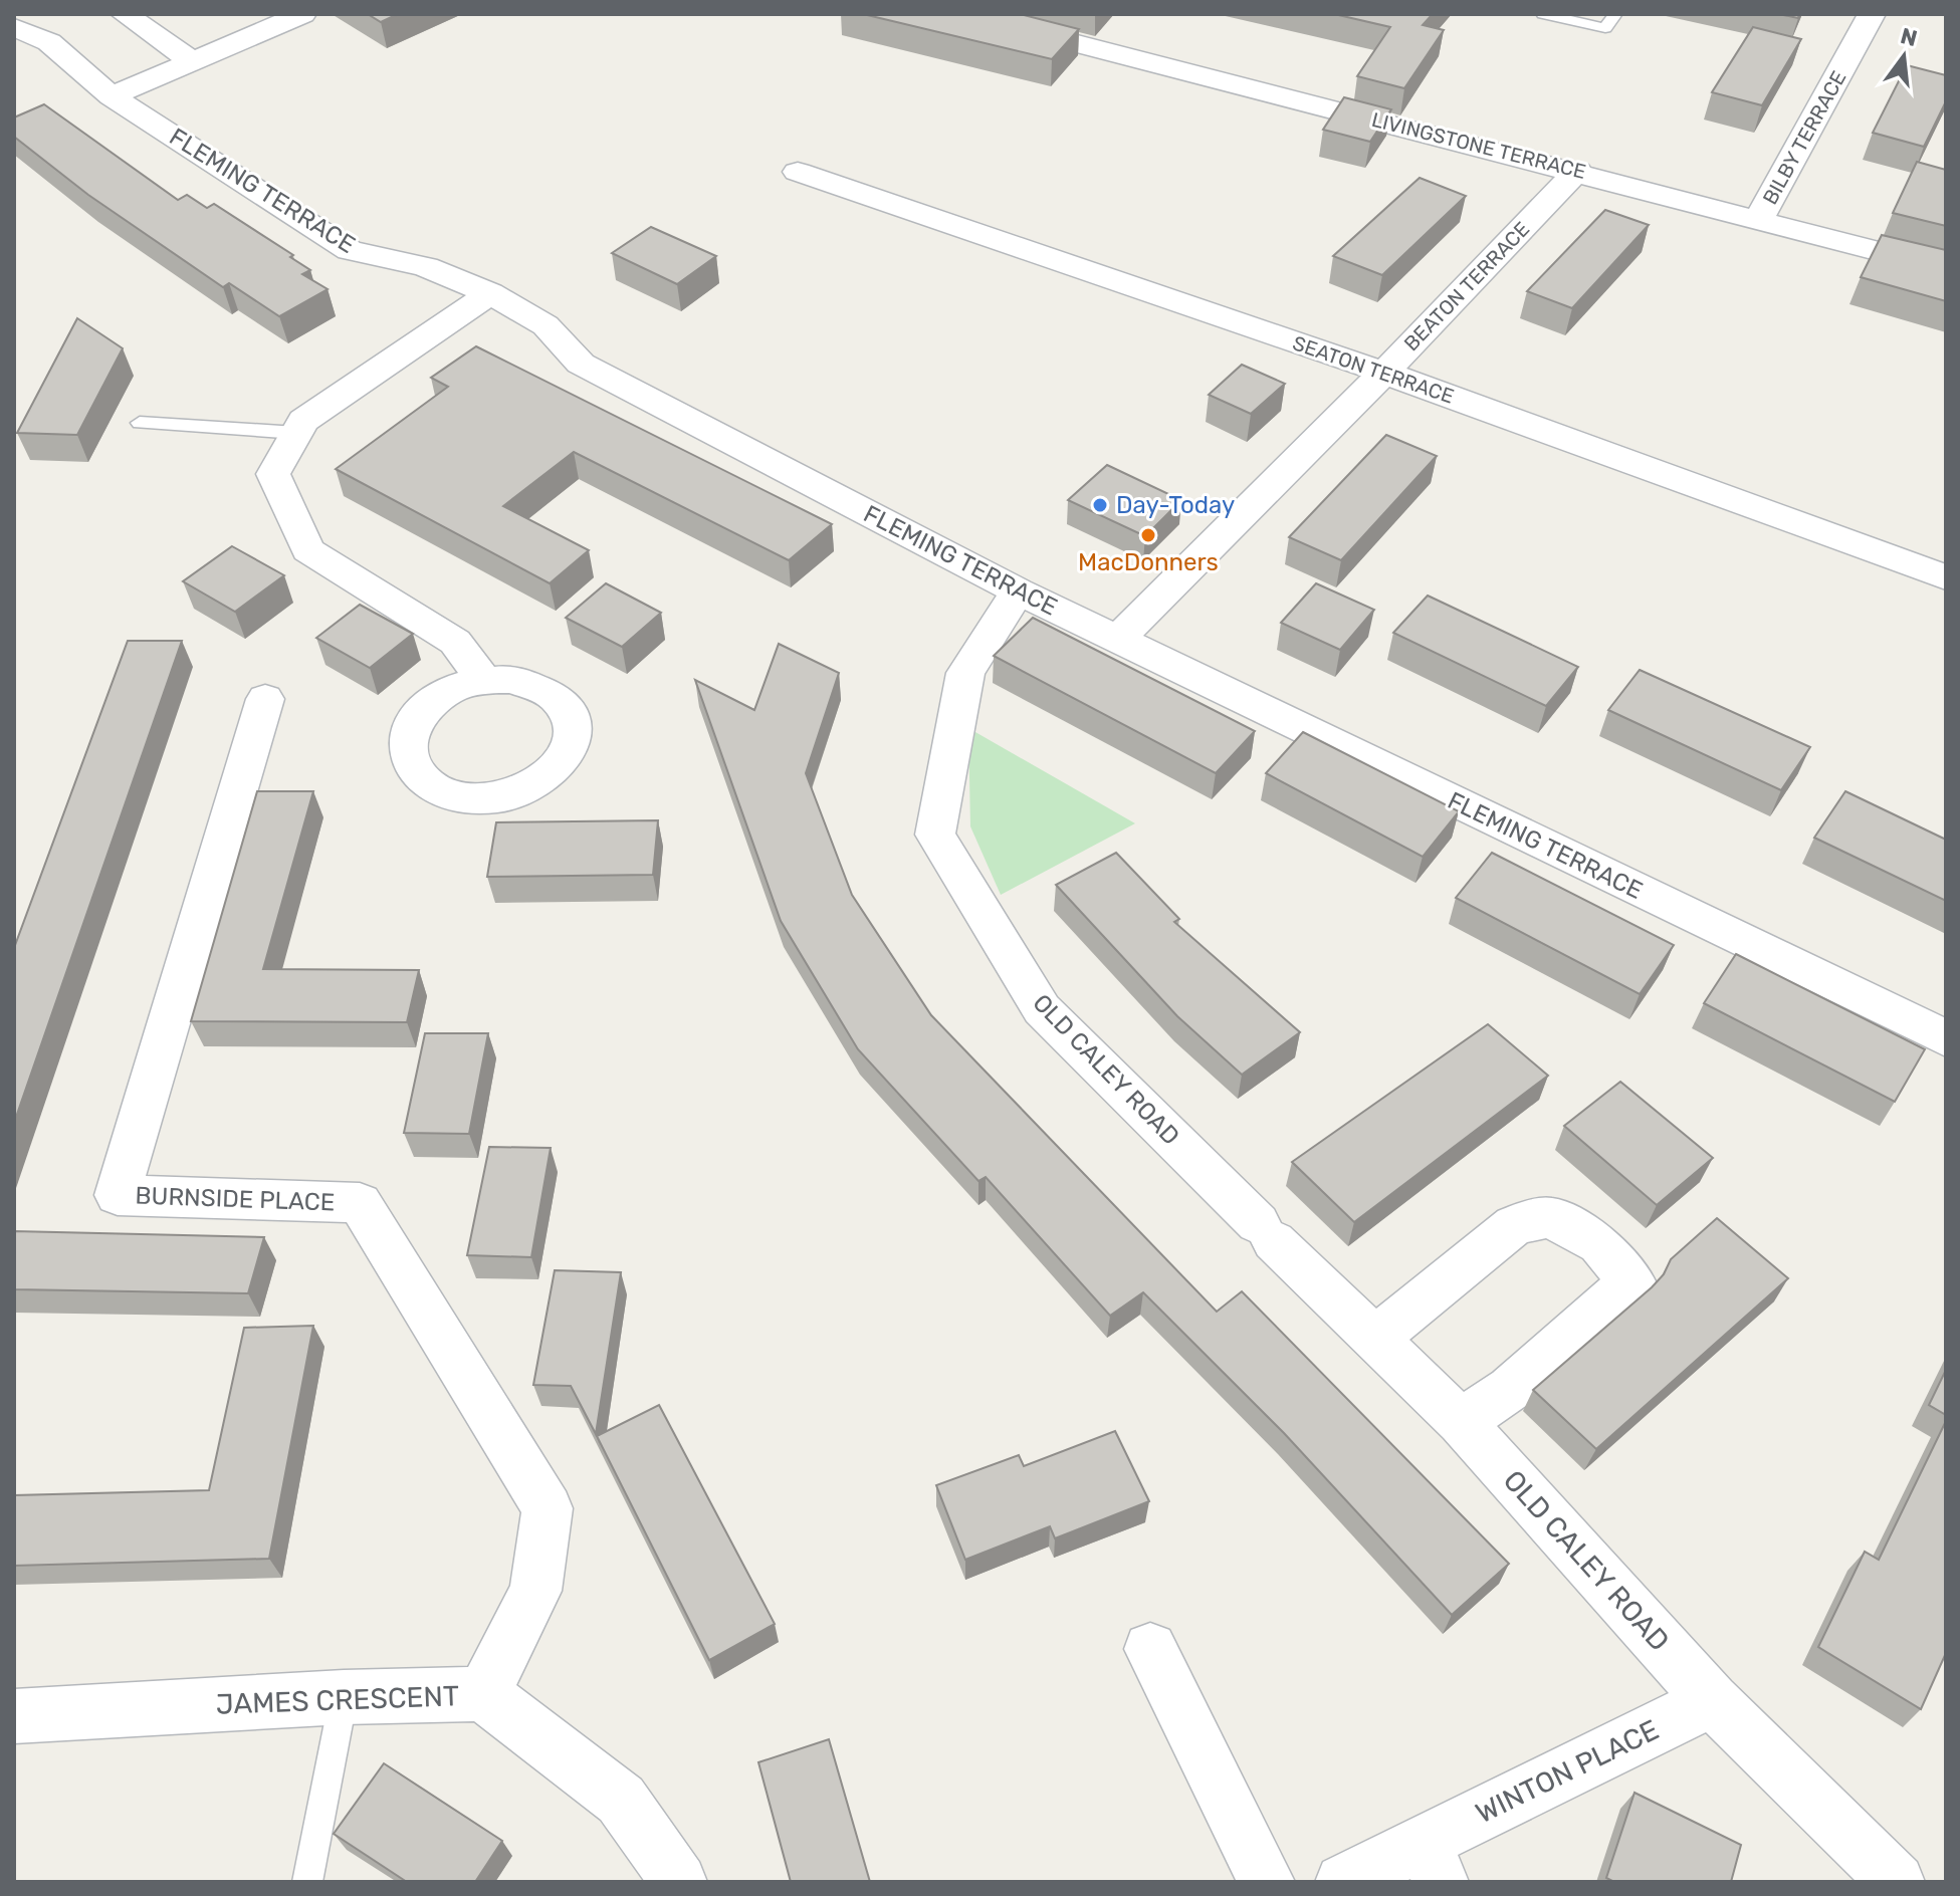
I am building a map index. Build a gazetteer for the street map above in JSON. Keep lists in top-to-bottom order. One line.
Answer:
{"streets":{"street":["BILBY TERRACE","LIVINGSTONE TERRACE","FLEMING TERRACE","BEATON TERRACE","SEATON TERRACE","OLD CALEY ROAD","BURNSIDE PLACE","JAMES CRESCENT","WINTON PLACE"]},"crossings":[["BILBY TERRACE","LIVINGSTONE TERRACE"],["LIVINGSTONE TERRACE","BEATON TERRACE"],["FLEMING TERRACE","BEATON TERRACE"],["FLEMING TERRACE","OLD CALEY ROAD"],["BEATON TERRACE","SEATON TERRACE"],["OLD CALEY ROAD","WINTON PLACE"],["BURNSIDE PLACE","JAMES CRESCENT"]],"places":["Day-Today","MacDonners"],"north":"top"}
